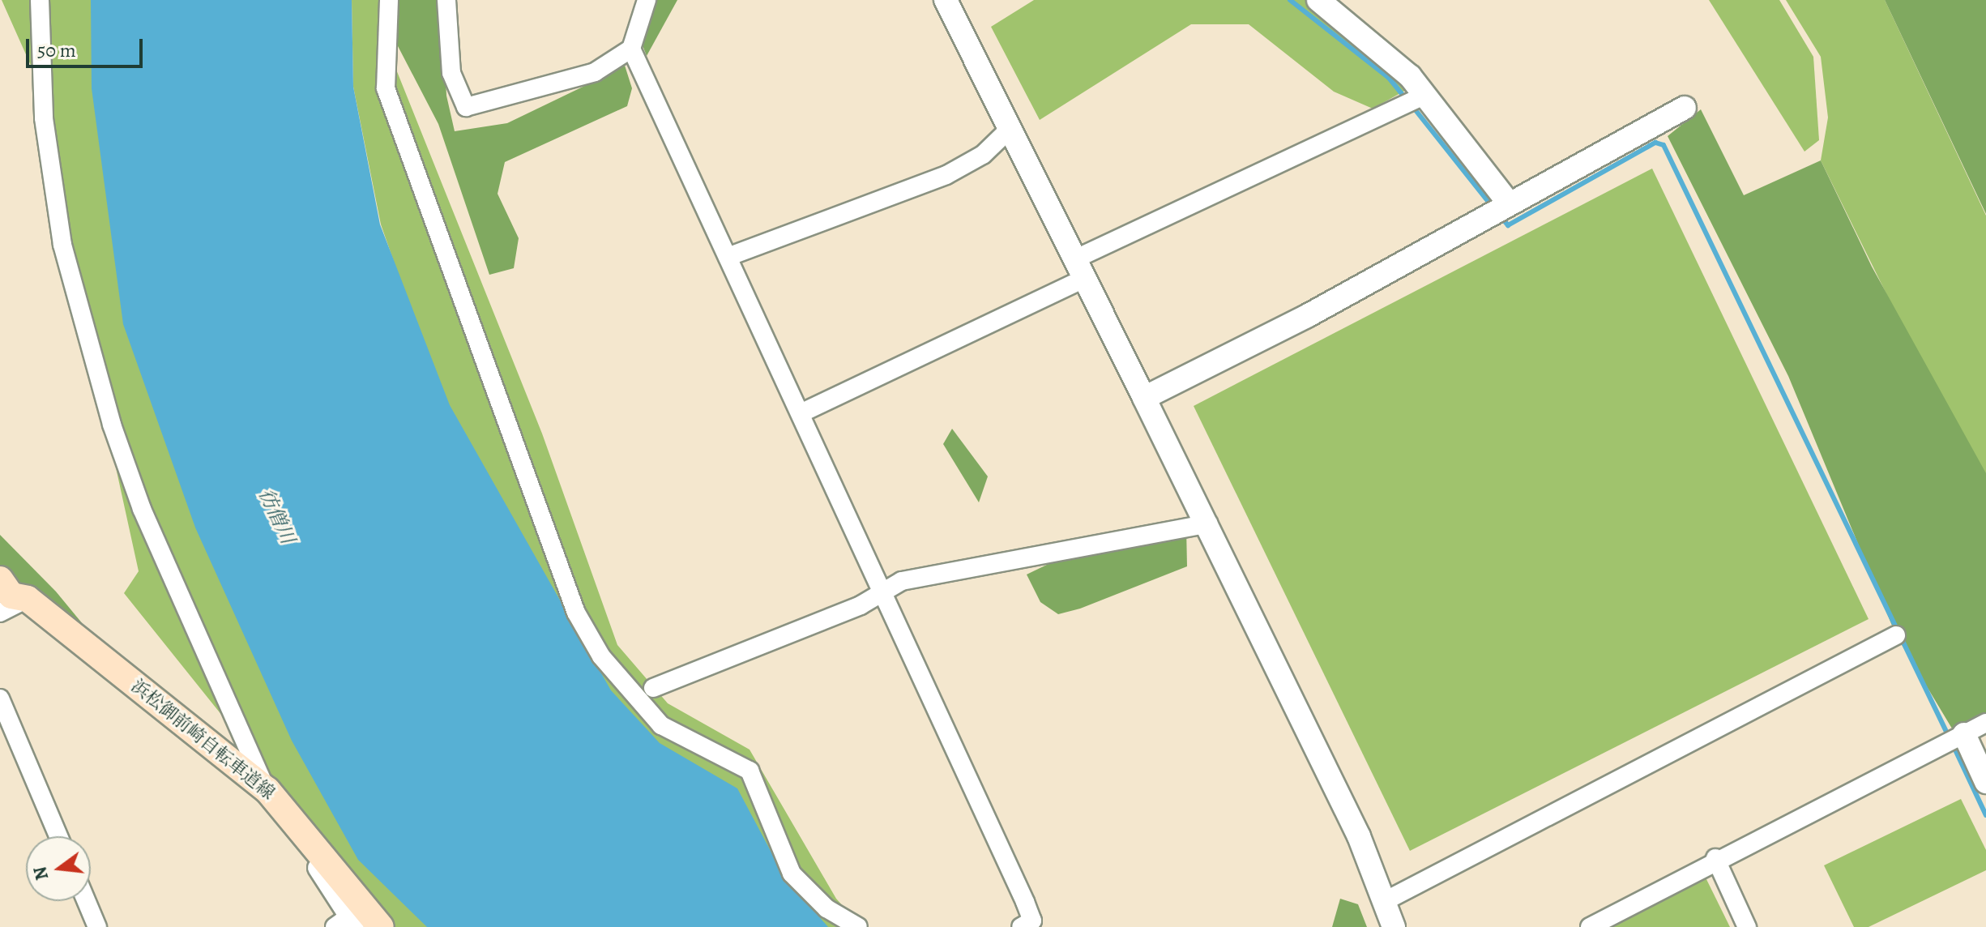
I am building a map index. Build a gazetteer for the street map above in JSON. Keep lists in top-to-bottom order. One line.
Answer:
{"streets":{"main road":["浜松御前崎自転車道線"]},"water":["彷僧川"],"scale_bar":"50 m","north":"left"}
